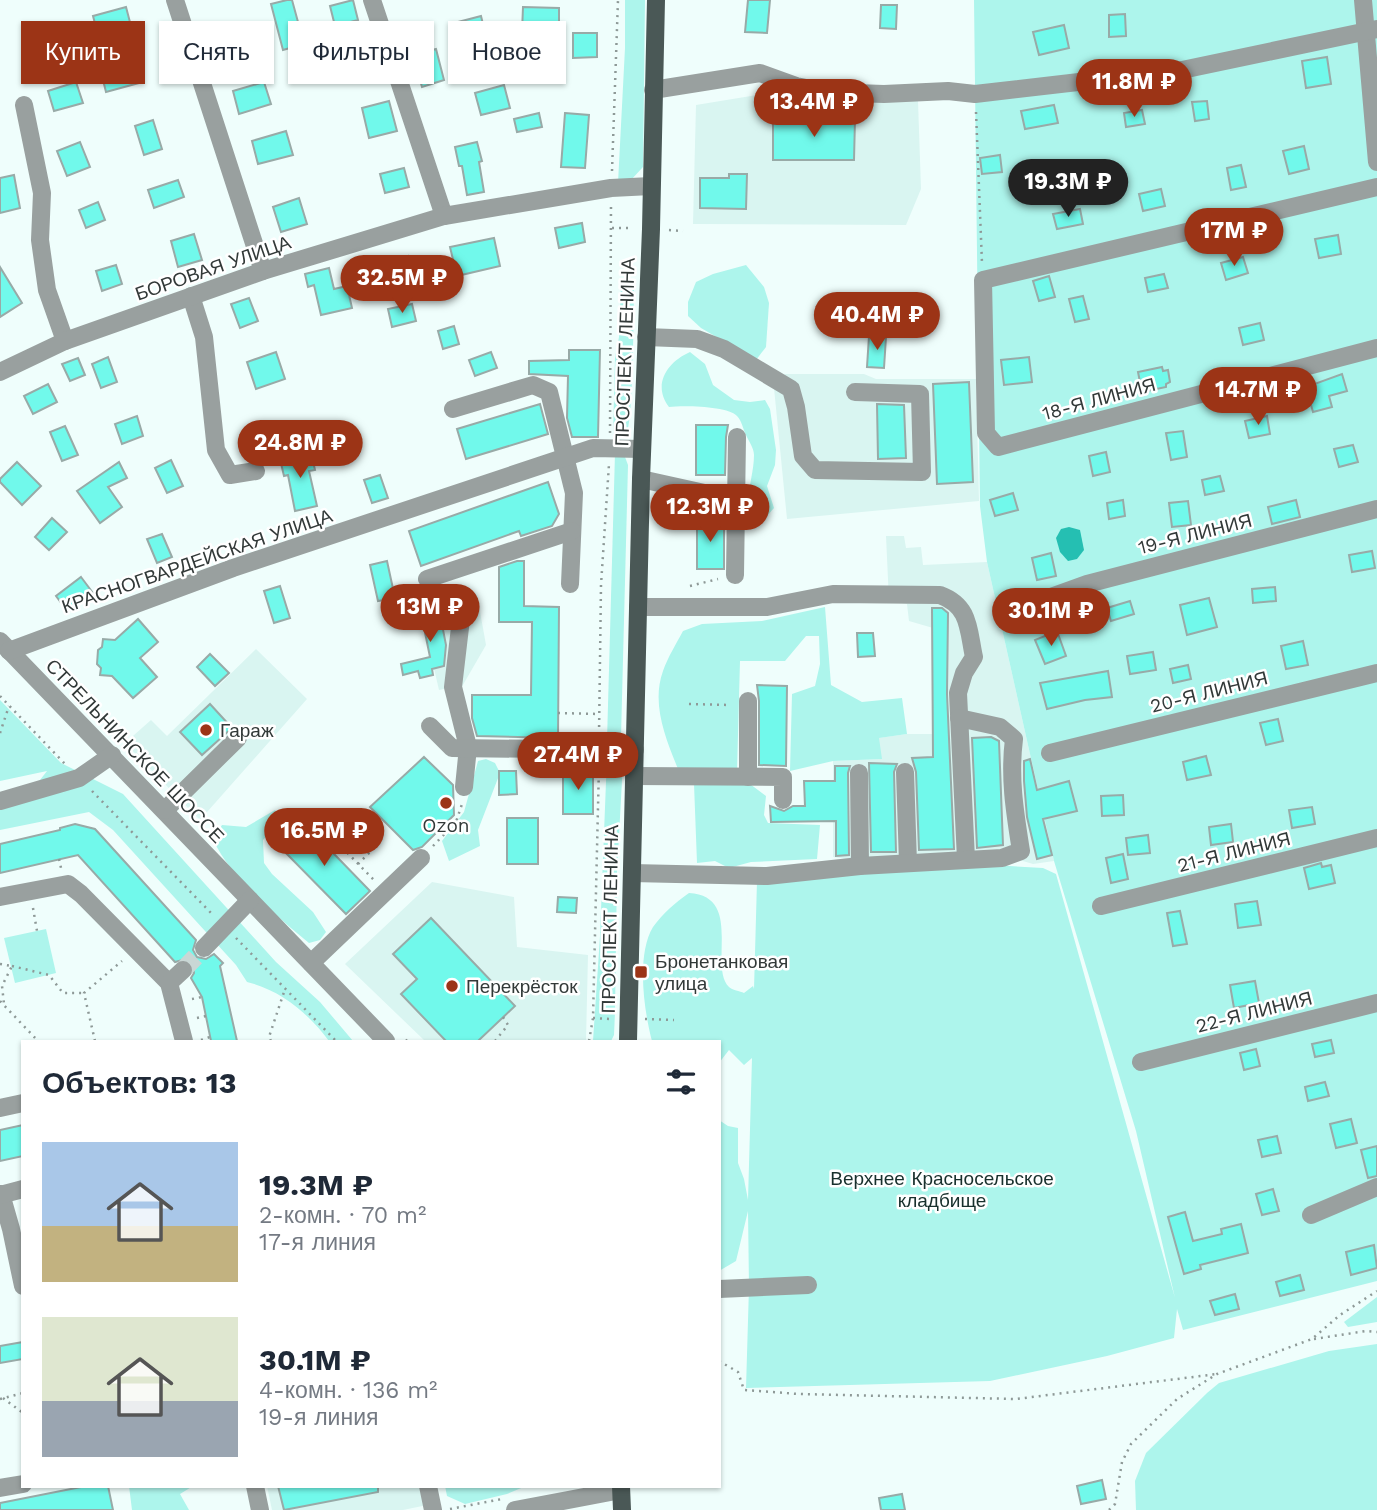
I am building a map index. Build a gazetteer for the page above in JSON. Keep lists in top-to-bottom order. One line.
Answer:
{"streets":{"main road":["ПРОСПЕКТ ЛЕНИНА"],"street":["БОРОВАЯ УЛИЦА","18-Я ЛИНИЯ","19-Я ЛИНИЯ","КРАСНОГВАРДЕЙСКАЯ УЛИЦА","20-Я ЛИНИЯ","СТРЕЛЬНИНСКОЕ ШОССЕ","21-Я ЛИНИЯ","22-Я ЛИНИЯ"]},"crossings":[["БОРОВАЯ УЛИЦА","ПРОСПЕКТ ЛЕНИНА"],["ПРОСПЕКТ ЛЕНИНА","КРАСНОГВАРДЕЙСКАЯ УЛИЦА"],["КРАСНОГВАРДЕЙСКАЯ УЛИЦА","СТРЕЛЬНИНСКОЕ ШОССЕ"]],"parks":["Верхнее Красносельское кладбище"],"places":{"other":["Гараж","Ozon","Перекрёсток"],"transit":["Бронетанковая улица"]},"page":{"chip":["Купить","Снять","Фильтры","Новое"],"price":["11.8M ₽","13.4M ₽","19.3M ₽","17M ₽","32.5M ₽","40.4M ₽","14.7M ₽","24.8M ₽","12.3M ₽","13M ₽","30.1M ₽","27.4M ₽","16.5M ₽"],"heading":"Объектов: 13","list":[{"name":"19.3M ₽","note":"2-комн. · 70 m² · 17-я линия"},{"name":"30.1M ₽","note":"4-комн. · 136 m² · 19-я линия"}]}}
